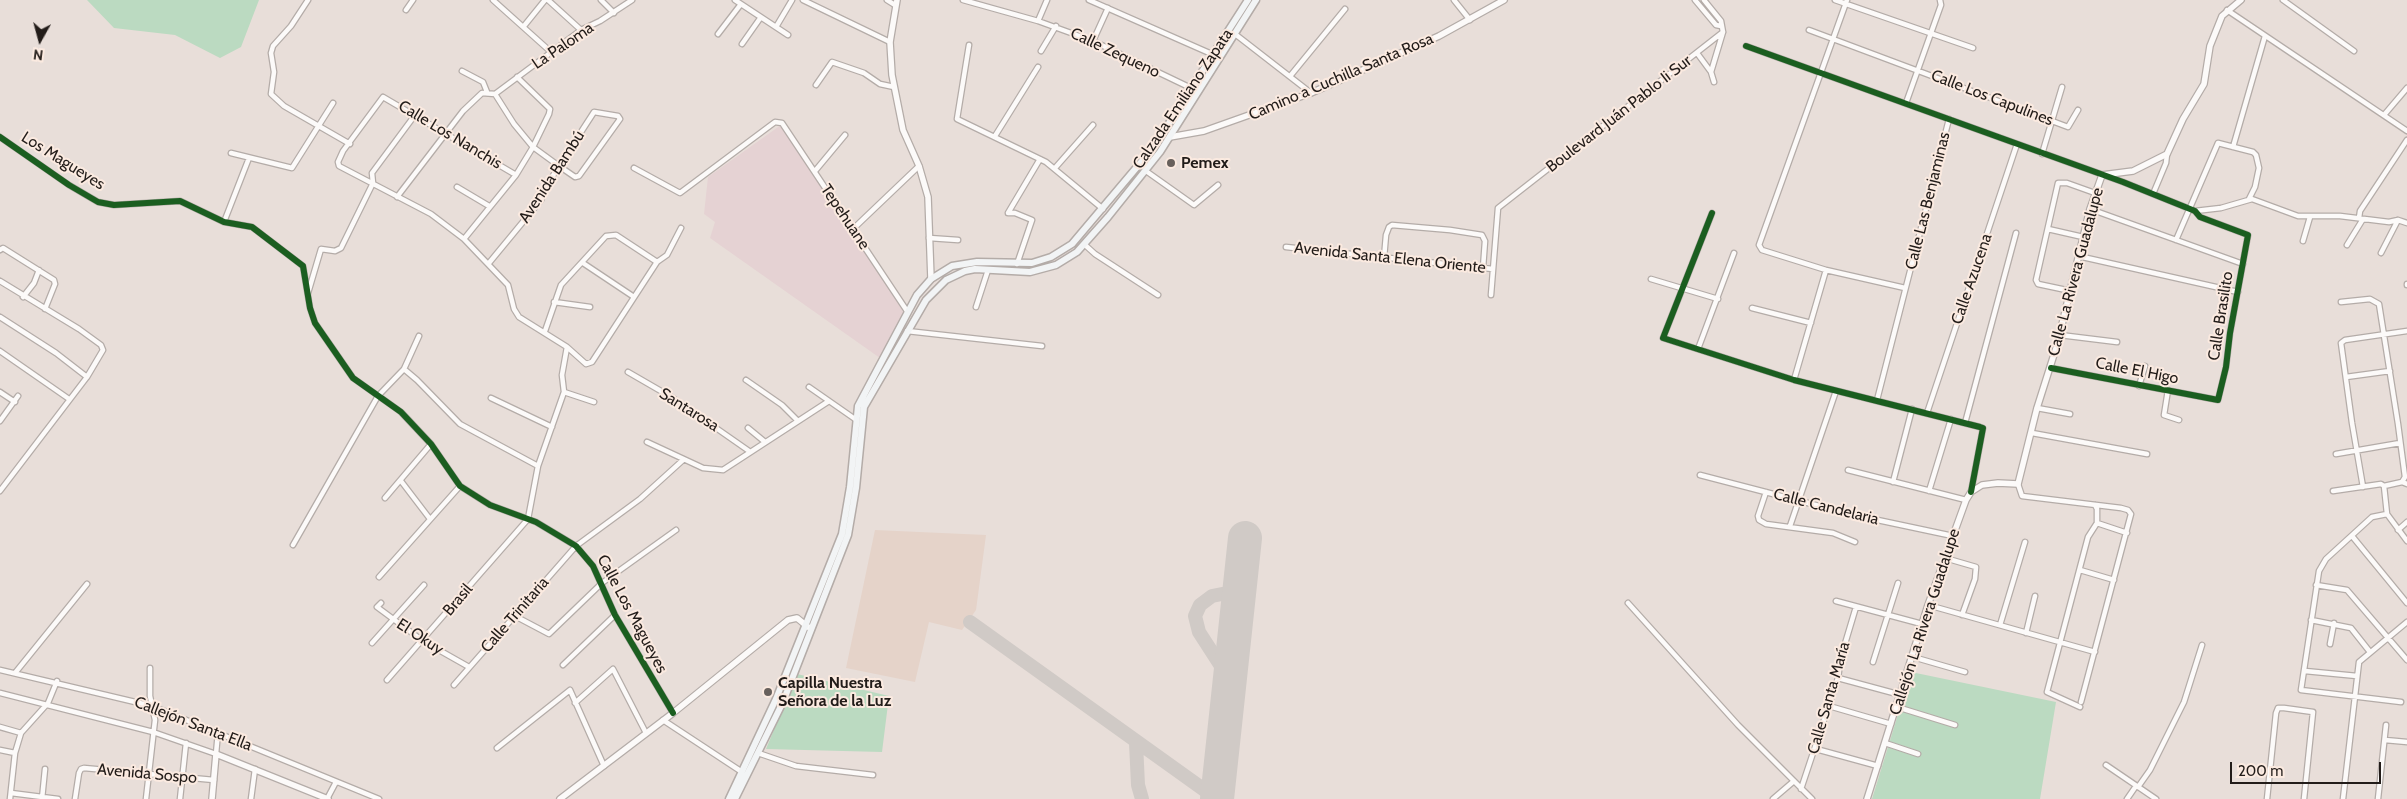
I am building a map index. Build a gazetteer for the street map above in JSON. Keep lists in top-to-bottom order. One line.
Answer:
{"streets":{"main road":["Calzada Emiliano Zapata"],"street":["La Paloma","Calle Zequeno","Camino a Cuchilla Santa Rosa","Calle Los Capulines","Boulevard Juán Pablo Ii Sur","Calle Los Nanchis","Los Magueyes","Avenida Bambú","Calle Las Benjaminas","Tepehuane","Avenida Santa Elena Oriente","Calle La Rivera Guadalupe","Calle Azucena","Calle Brasilito","Calle El Higo","Santarosa","Calle Candelaria","Brasil","Calle Los Magueyes","Calle Trinitaria","Callejón La Rivera Guadalupe","El Okuy","Calle Santa María","Callejón Santa Ella","Avenida Sospo"]},"crossings":[["Calle Zequeno","Calzada Emiliano Zapata"],["Camino a Cuchilla Santa Rosa","Calzada Emiliano Zapata"],["Calzada Emiliano Zapata","Tepehuane"],["Boulevard Juán Pablo Ii Sur","Avenida Santa Elena Oriente"],["Los Magueyes","Calle Los Magueyes"],["Calle La Rivera Guadalupe","Calle El Higo"],["Calle Brasilito","Calle El Higo"],["Calle Candelaria","Callejón La Rivera Guadalupe"],["Brasil","Calle Los Magueyes"],["Brasil","El Okuy"],["Calle Los Magueyes","Calle Trinitaria"],["Calle Trinitaria","El Okuy"]],"places":["Pemex","Capilla Nuestra Señora de la Luz"],"scale_bar":"200 m","north":"bottom"}
